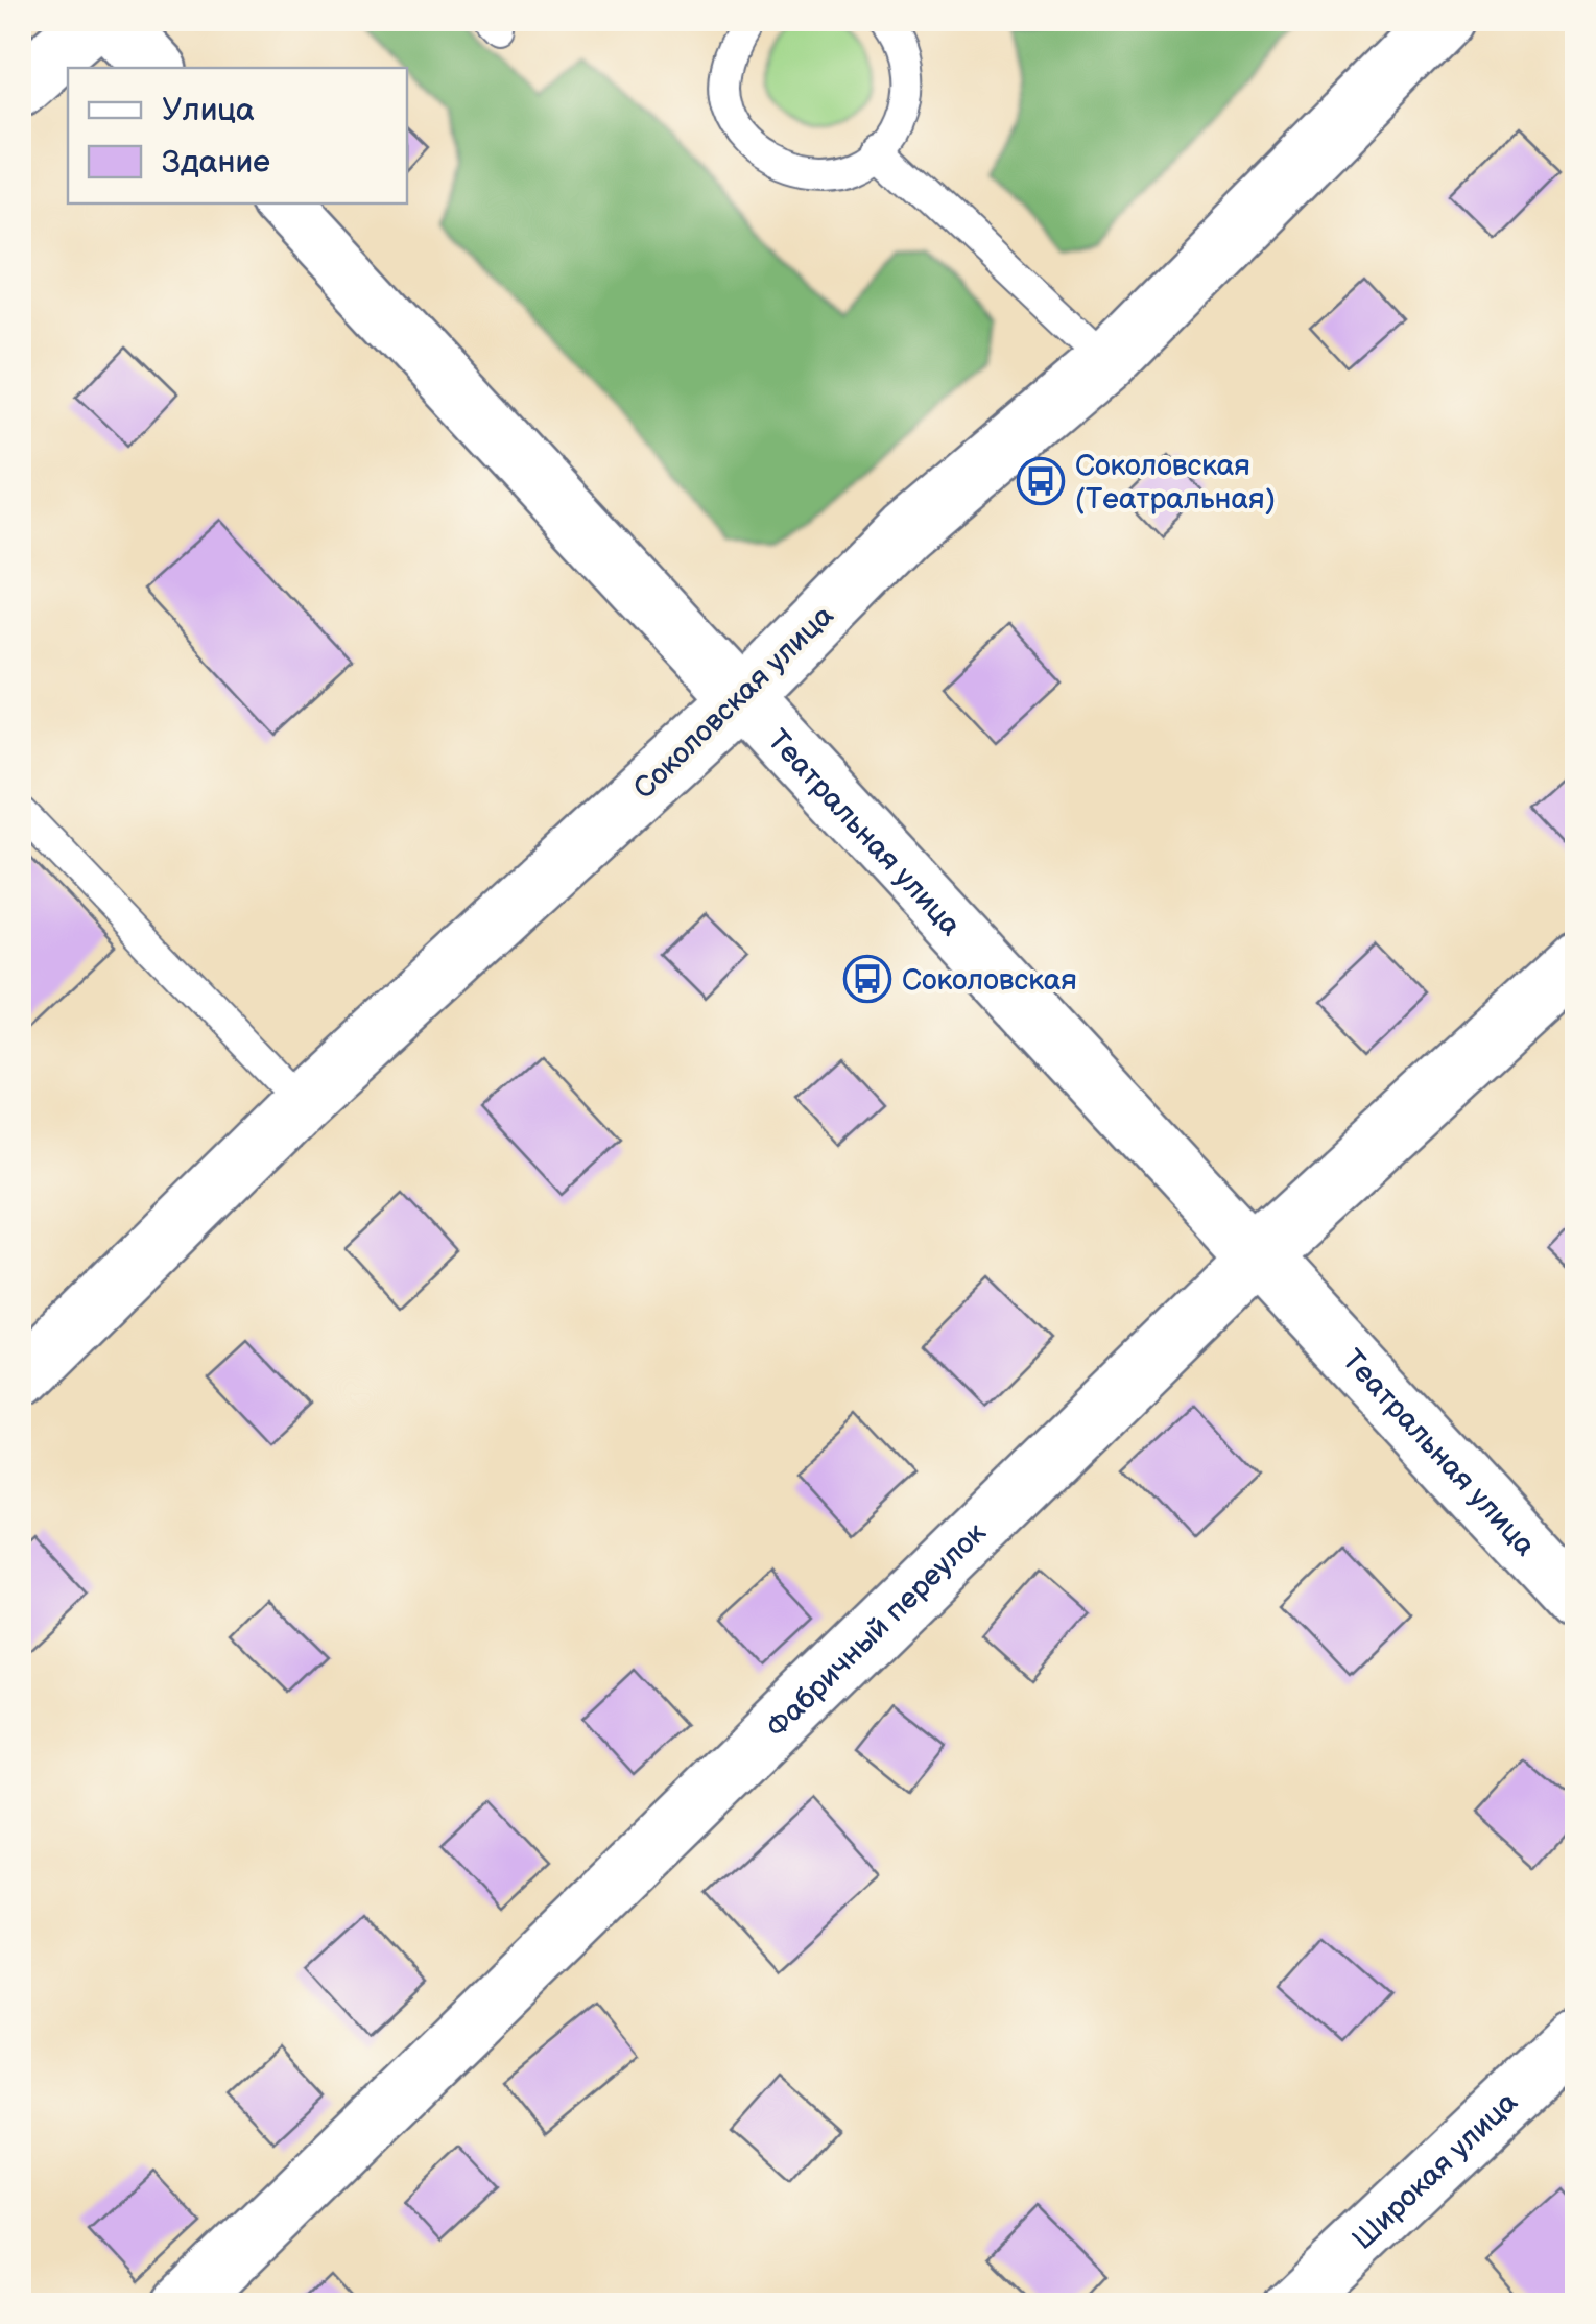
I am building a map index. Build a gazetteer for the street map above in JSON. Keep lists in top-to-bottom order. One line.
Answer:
{"streets":{"street":["Соколовская улица","Театральная улица","Фабричный переулок","Широкая улица"]},"crossings":[["Соколовская улица","Театральная улица"],["Театральная улица","Фабричный переулок"]],"places":{"bus stop":["Соколовская (Театральная)","Соколовская"]},"legend":["Улица","Здание"]}
